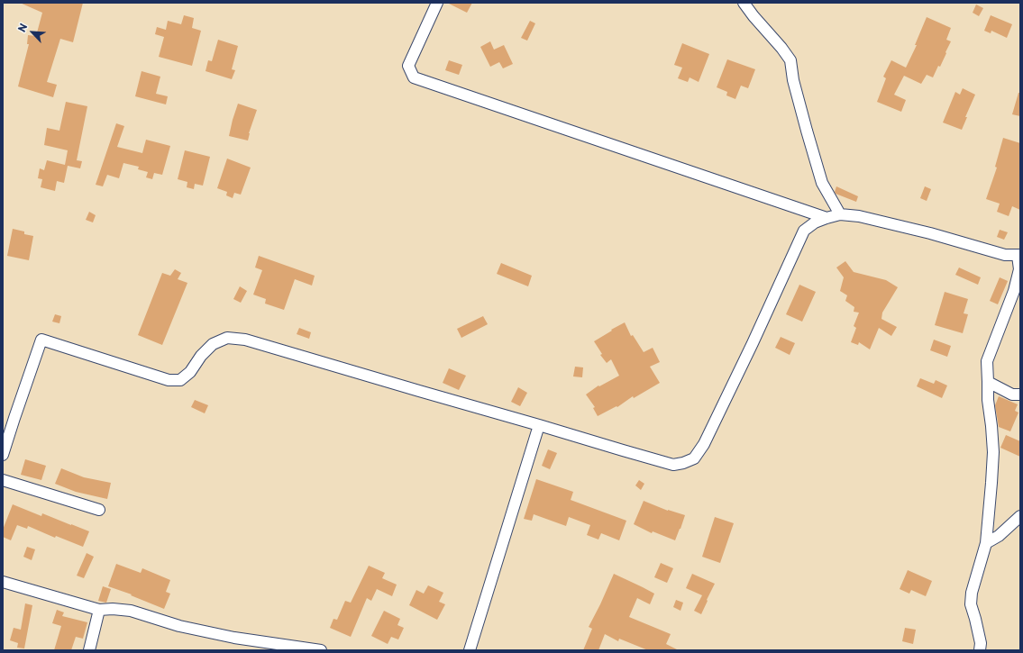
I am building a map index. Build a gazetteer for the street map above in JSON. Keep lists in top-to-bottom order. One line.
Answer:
{"north":"top left"}
